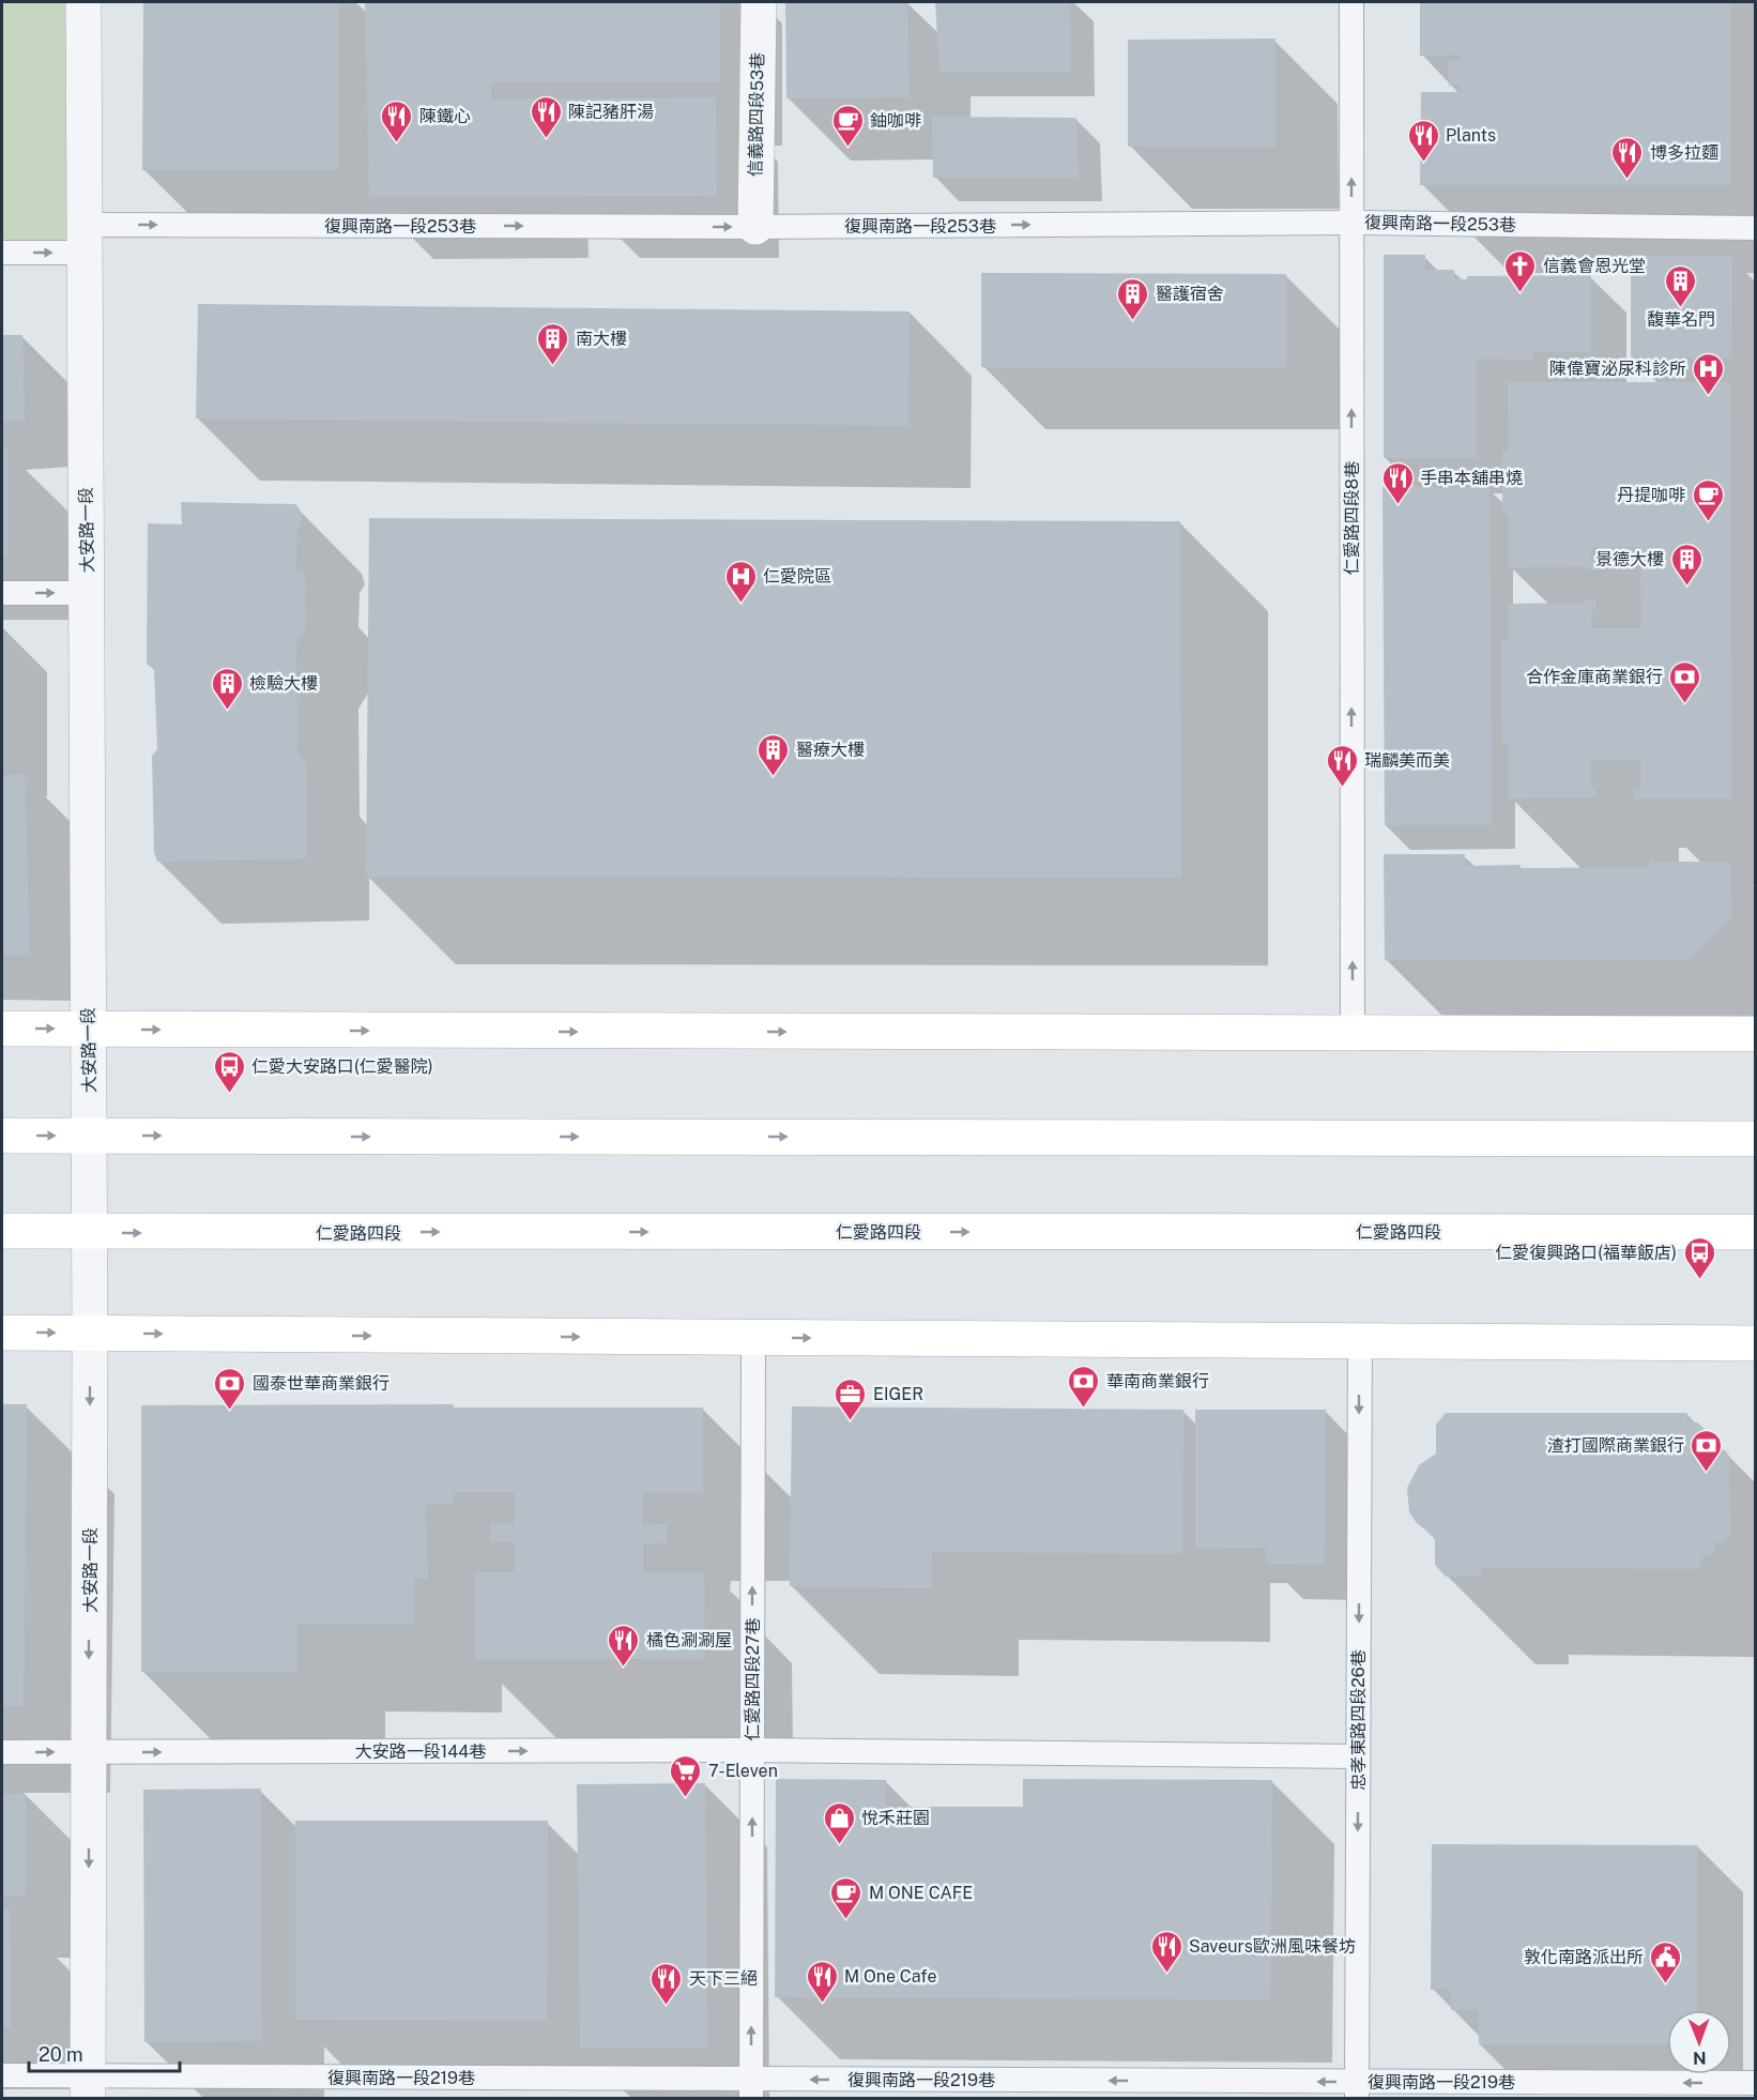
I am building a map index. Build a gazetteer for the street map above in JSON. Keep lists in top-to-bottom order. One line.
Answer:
{"streets":{"main road":["仁愛路四段"],"street":["信義路四段53巷","大安路一段"],"lane":["復興南路一段253巷","仁愛路四段8巷","仁愛路四段27巷","忠孝東路四段26巷","大安路一段144巷","復興南路一段219巷"]},"crossings":[["信義路四段53巷","復興南路一段253巷"],["復興南路一段253巷","仁愛路四段8巷"],["復興南路一段253巷","大安路一段"],["大安路一段","仁愛路四段"],["大安路一段","大安路一段144巷"],["大安路一段","復興南路一段219巷"],["仁愛路四段27巷","大安路一段144巷"],["仁愛路四段27巷","復興南路一段219巷"],["忠孝東路四段26巷","大安路一段144巷"],["忠孝東路四段26巷","復興南路一段219巷"]],"one_way":["復興南路一段253巷","仁愛路四段8巷","大安路一段","仁愛路四段27巷","忠孝東路四段26巷","大安路一段144巷","復興南路一段219巷"],"places":{"restaurant":["陳記豬肝湯","陳鐵心","Plants","博多拉麵","手串本舖串燒","瑞麟美而美","橘色涮涮屋","Saveurs歐洲風味餐坊","M One Cafe","天下三絕"],"cafe":["鈾咖啡","丹提咖啡","M ONE CAFE"],"church":["信義會恩光堂"],"building":["馥華名門","醫護宿舍","南大樓","景德大樓","檢驗大樓","醫療大樓"],"hospital":["陳偉寶泌尿科診所","仁愛院區"],"bank":["合作金庫商業銀行","華南商業銀行","國泰世華商業銀行","渣打國際商業銀行"],"bus stop":["仁愛大安路口(仁愛醫院)","仁愛復興路口(福華飯店)"],"office":["EIGER"],"supermarket":["7-Eleven"],"shop":["悅禾莊園"],"public building":["敦化南路派出所"]},"scale_bar":"20 m","north":"bottom"}
